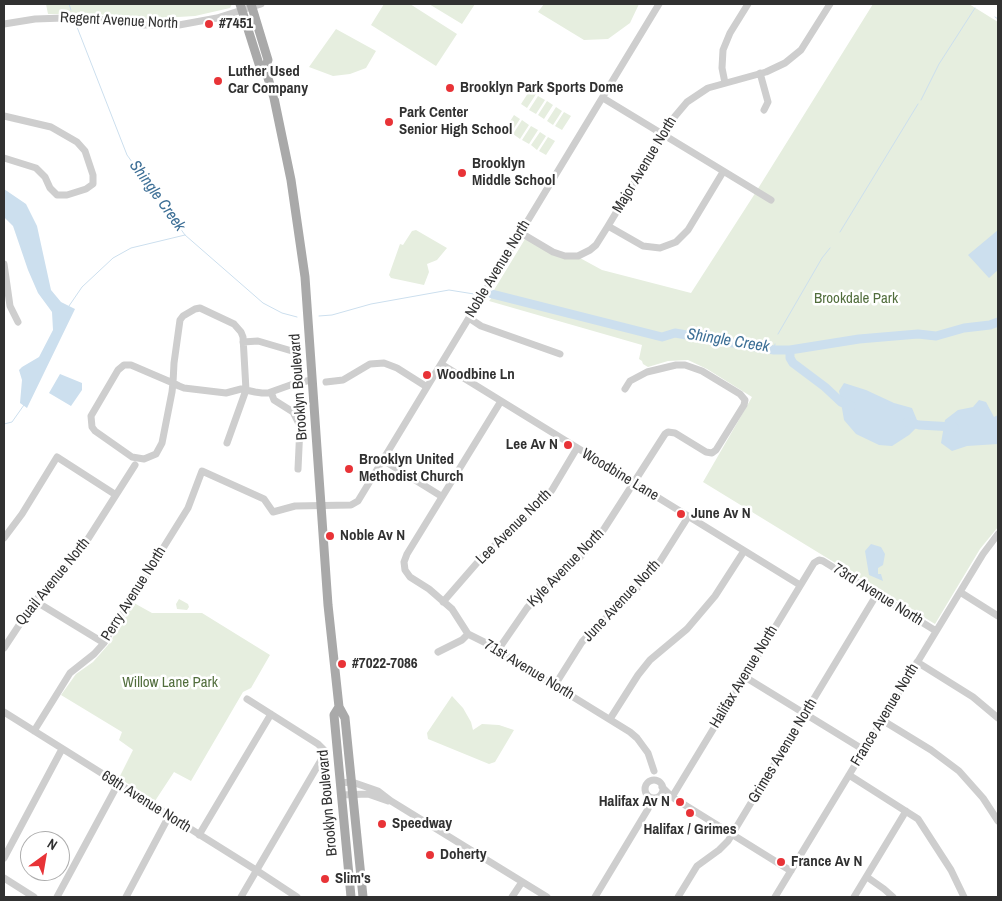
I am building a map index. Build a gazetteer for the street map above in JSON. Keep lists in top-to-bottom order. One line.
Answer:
{"streets":{"main road":["Brooklyn Boulevard"],"street":["Regent Avenue North","Major Avenue North","Noble Avenue North","Woodbine Lane","Lee Avenue North","Kyle Avenue North","Quail Avenue North","Perry Avenue North","73rd Avenue North","June Avenue North","71st Avenue North","Halifax Avenue North","France Avenue North","Grimes Avenue North","69th Avenue North"]},"crossings":[["Regent Avenue North","Brooklyn Boulevard"],["Major Avenue North","Noble Avenue North"],["Noble Avenue North","Brooklyn Boulevard"],["Noble Avenue North","Woodbine Lane"],["Noble Avenue North","Perry Avenue North"],["Brooklyn Boulevard","Perry Avenue North"],["Woodbine Lane","Lee Avenue North"],["Woodbine Lane","Kyle Avenue North"],["Woodbine Lane","June Avenue North"],["Woodbine Lane","Halifax Avenue North"],["Lee Avenue North","71st Avenue North"],["Kyle Avenue North","71st Avenue North"],["Perry Avenue North","69th Avenue North"],["73rd Avenue North","Halifax Avenue North"],["73rd Avenue North","France Avenue North"],["73rd Avenue North","Grimes Avenue North"],["June Avenue North","71st Avenue North"],["71st Avenue North","Halifax Avenue North"],["71st Avenue North","France Avenue North"],["71st Avenue North","Grimes Avenue North"]],"water":["Shingle Creek"],"parks":["Brookdale Park","Willow Lane Park"],"places":["#7451","Luther Used Car Company","Brooklyn Park Sports Dome","Park Center Senior High School","Brooklyn Middle School","Woodbine Ln","Lee Av N","Brooklyn United Methodist Church","June Av N","Noble Av N","#7022-7086","Halifax Av N","Halifax / Grimes","Speedway","Doherty","France Av N","Slim's"],"north":"top right"}
